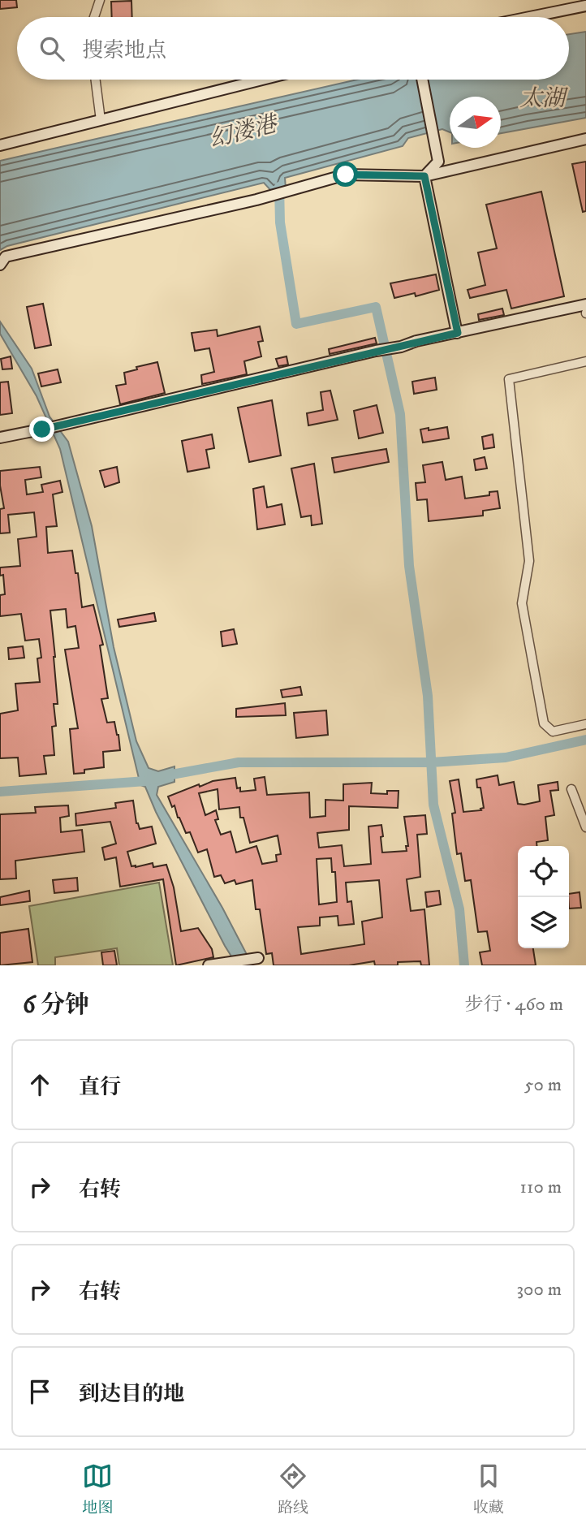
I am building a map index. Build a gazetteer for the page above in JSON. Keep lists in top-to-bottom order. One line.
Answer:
{"water":["太湖","幻溇港"],"north":"right","page":{"search":"搜索地点","heading":["6 分钟","步行 · 460 m"],"list":[["直行","50 m"],["右转","110 m"],["右转","300 m"],"到达目的地"],"nav":["地图","路线","收藏"]}}
